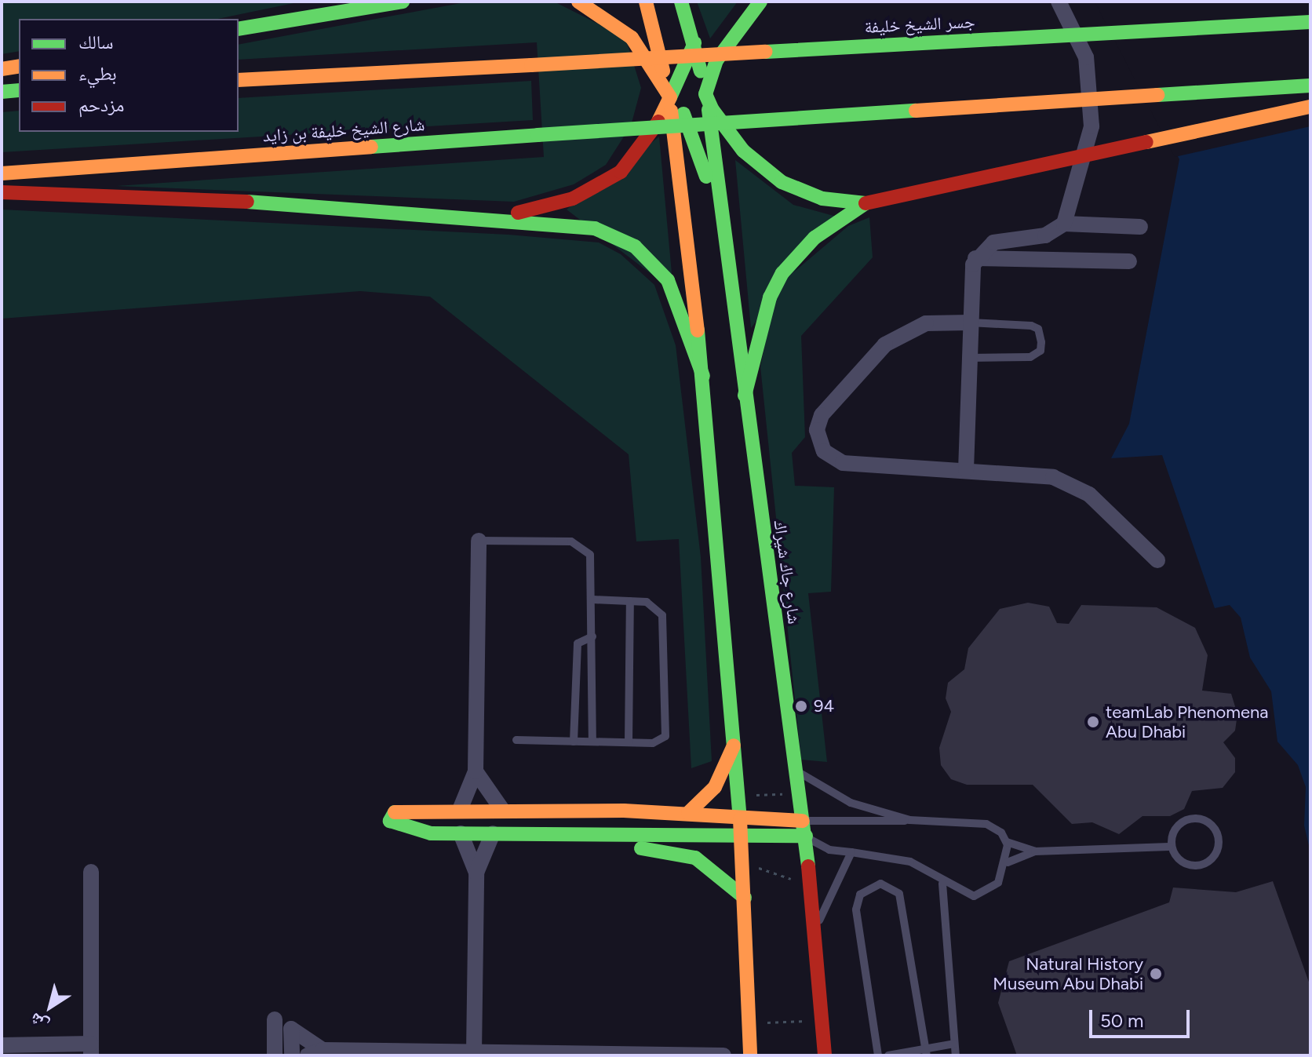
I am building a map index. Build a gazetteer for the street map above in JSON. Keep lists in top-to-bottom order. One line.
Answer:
{"streets":{"main road":["جسر الشيخ خليفة","شارع الشيخ خليفة بن زايد","شارع جاك شيراك"]},"places":["94","teamLab Phenomena Abu Dhabi","Natural History Museum Abu Dhabi"],"legend":["سالك","بطيء","مزدحم"],"scale_bar":"50 m","north":"bottom left"}
